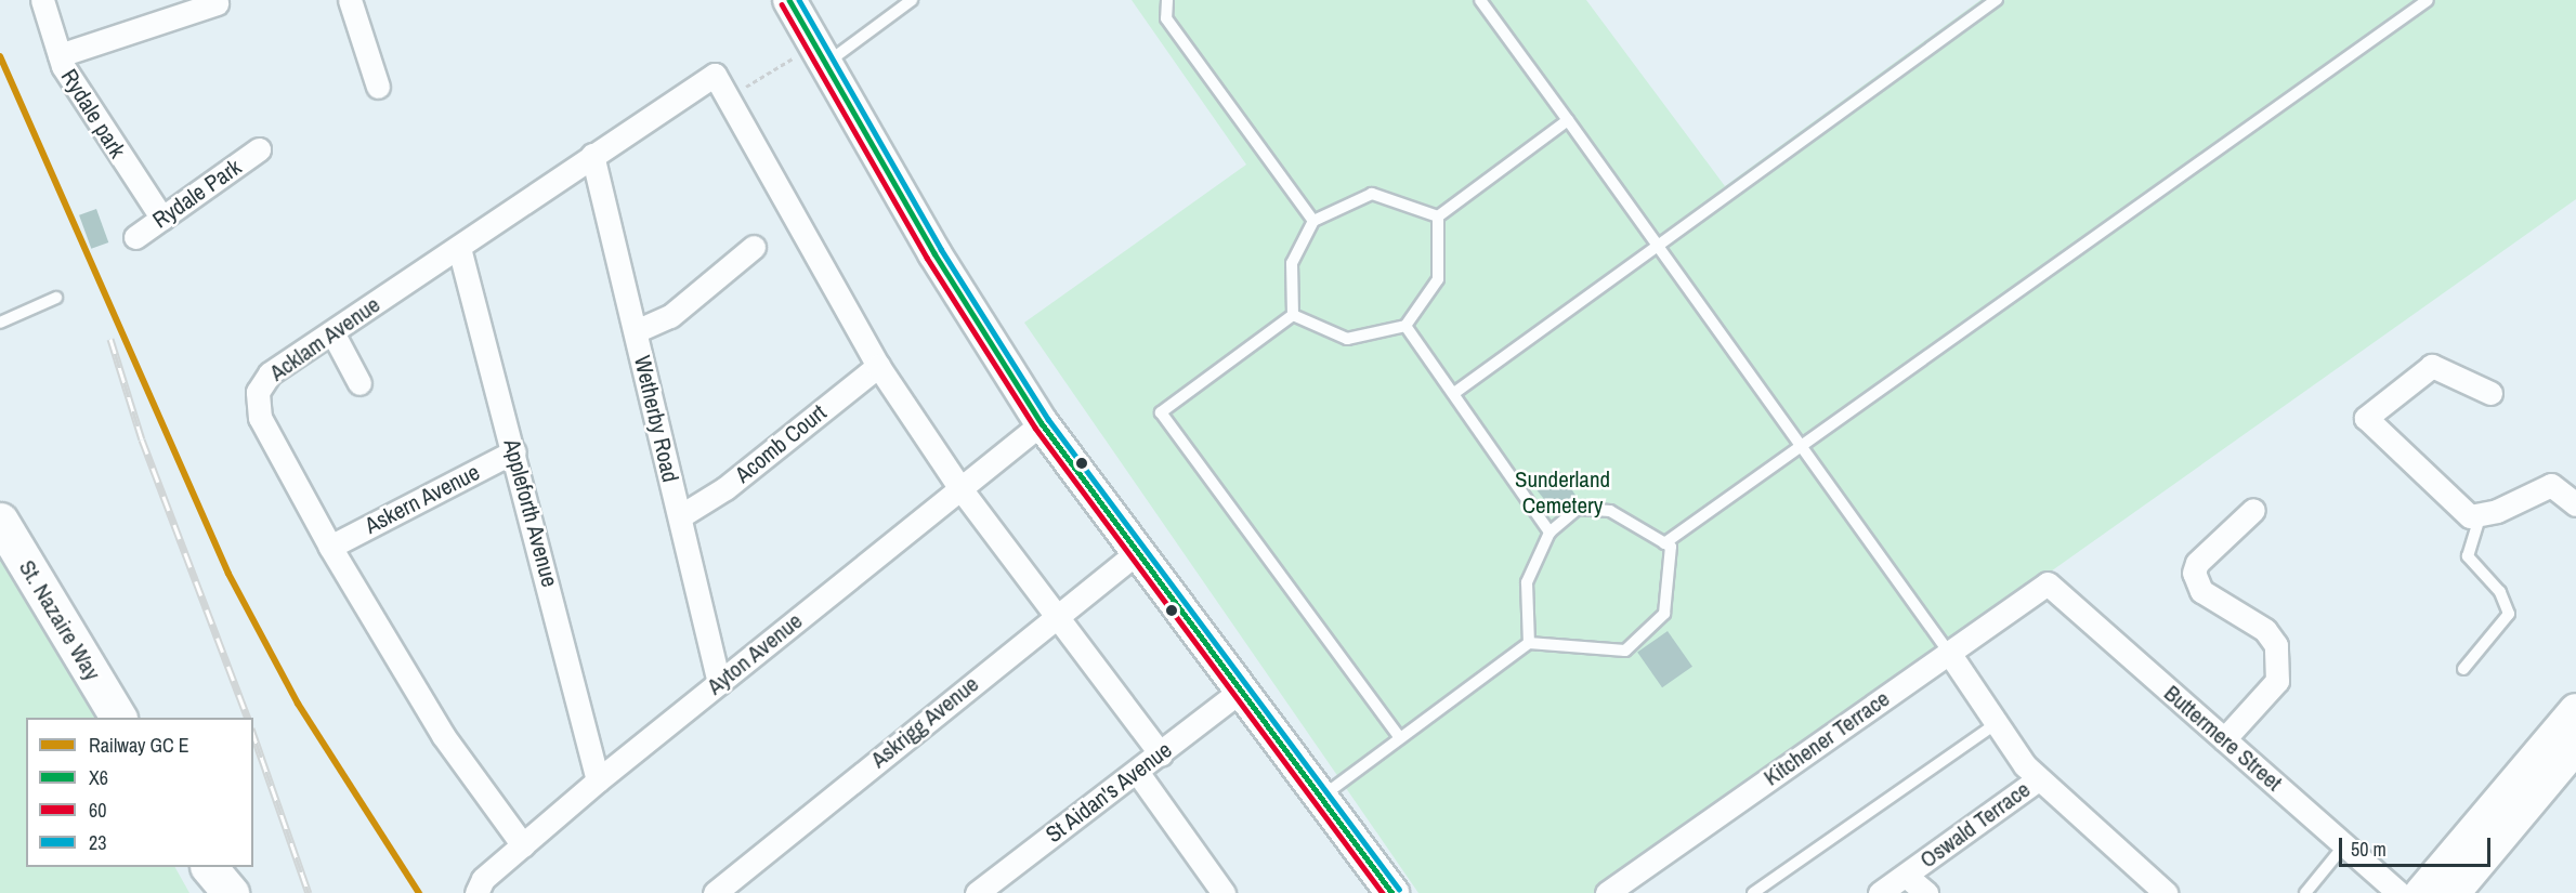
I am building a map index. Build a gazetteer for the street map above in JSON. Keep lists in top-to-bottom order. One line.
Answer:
{"streets":{"highway":["St. Nazaire Way"],"street":["Rydale park","Rydale Park","Acklam Avenue","Wetherby Road","Acomb Court","Askern Avenue","Appleforth Avenue","Ayton Avenue","Askrigg Avenue","Kitchener Terrace","Buttermere Street","St Aidan's Avenue","Oswald Terrace"]},"crossings":[["Rydale park","Rydale Park"],["Acklam Avenue","Wetherby Road"],["Acklam Avenue","Askern Avenue"],["Acklam Avenue","Appleforth Avenue"],["Acklam Avenue","Ayton Avenue"],["Wetherby Road","Acomb Court"],["Wetherby Road","Ayton Avenue"],["Askern Avenue","Appleforth Avenue"],["Appleforth Avenue","Ayton Avenue"],["Kitchener Terrace","Buttermere Street"]],"parks":["Sunderland Cemetery"],"lines":["transit line X6","transit line 23","transit line 60"],"legend":["Railway GC E","X6","60","23"],"scale_bar":"50 m"}
